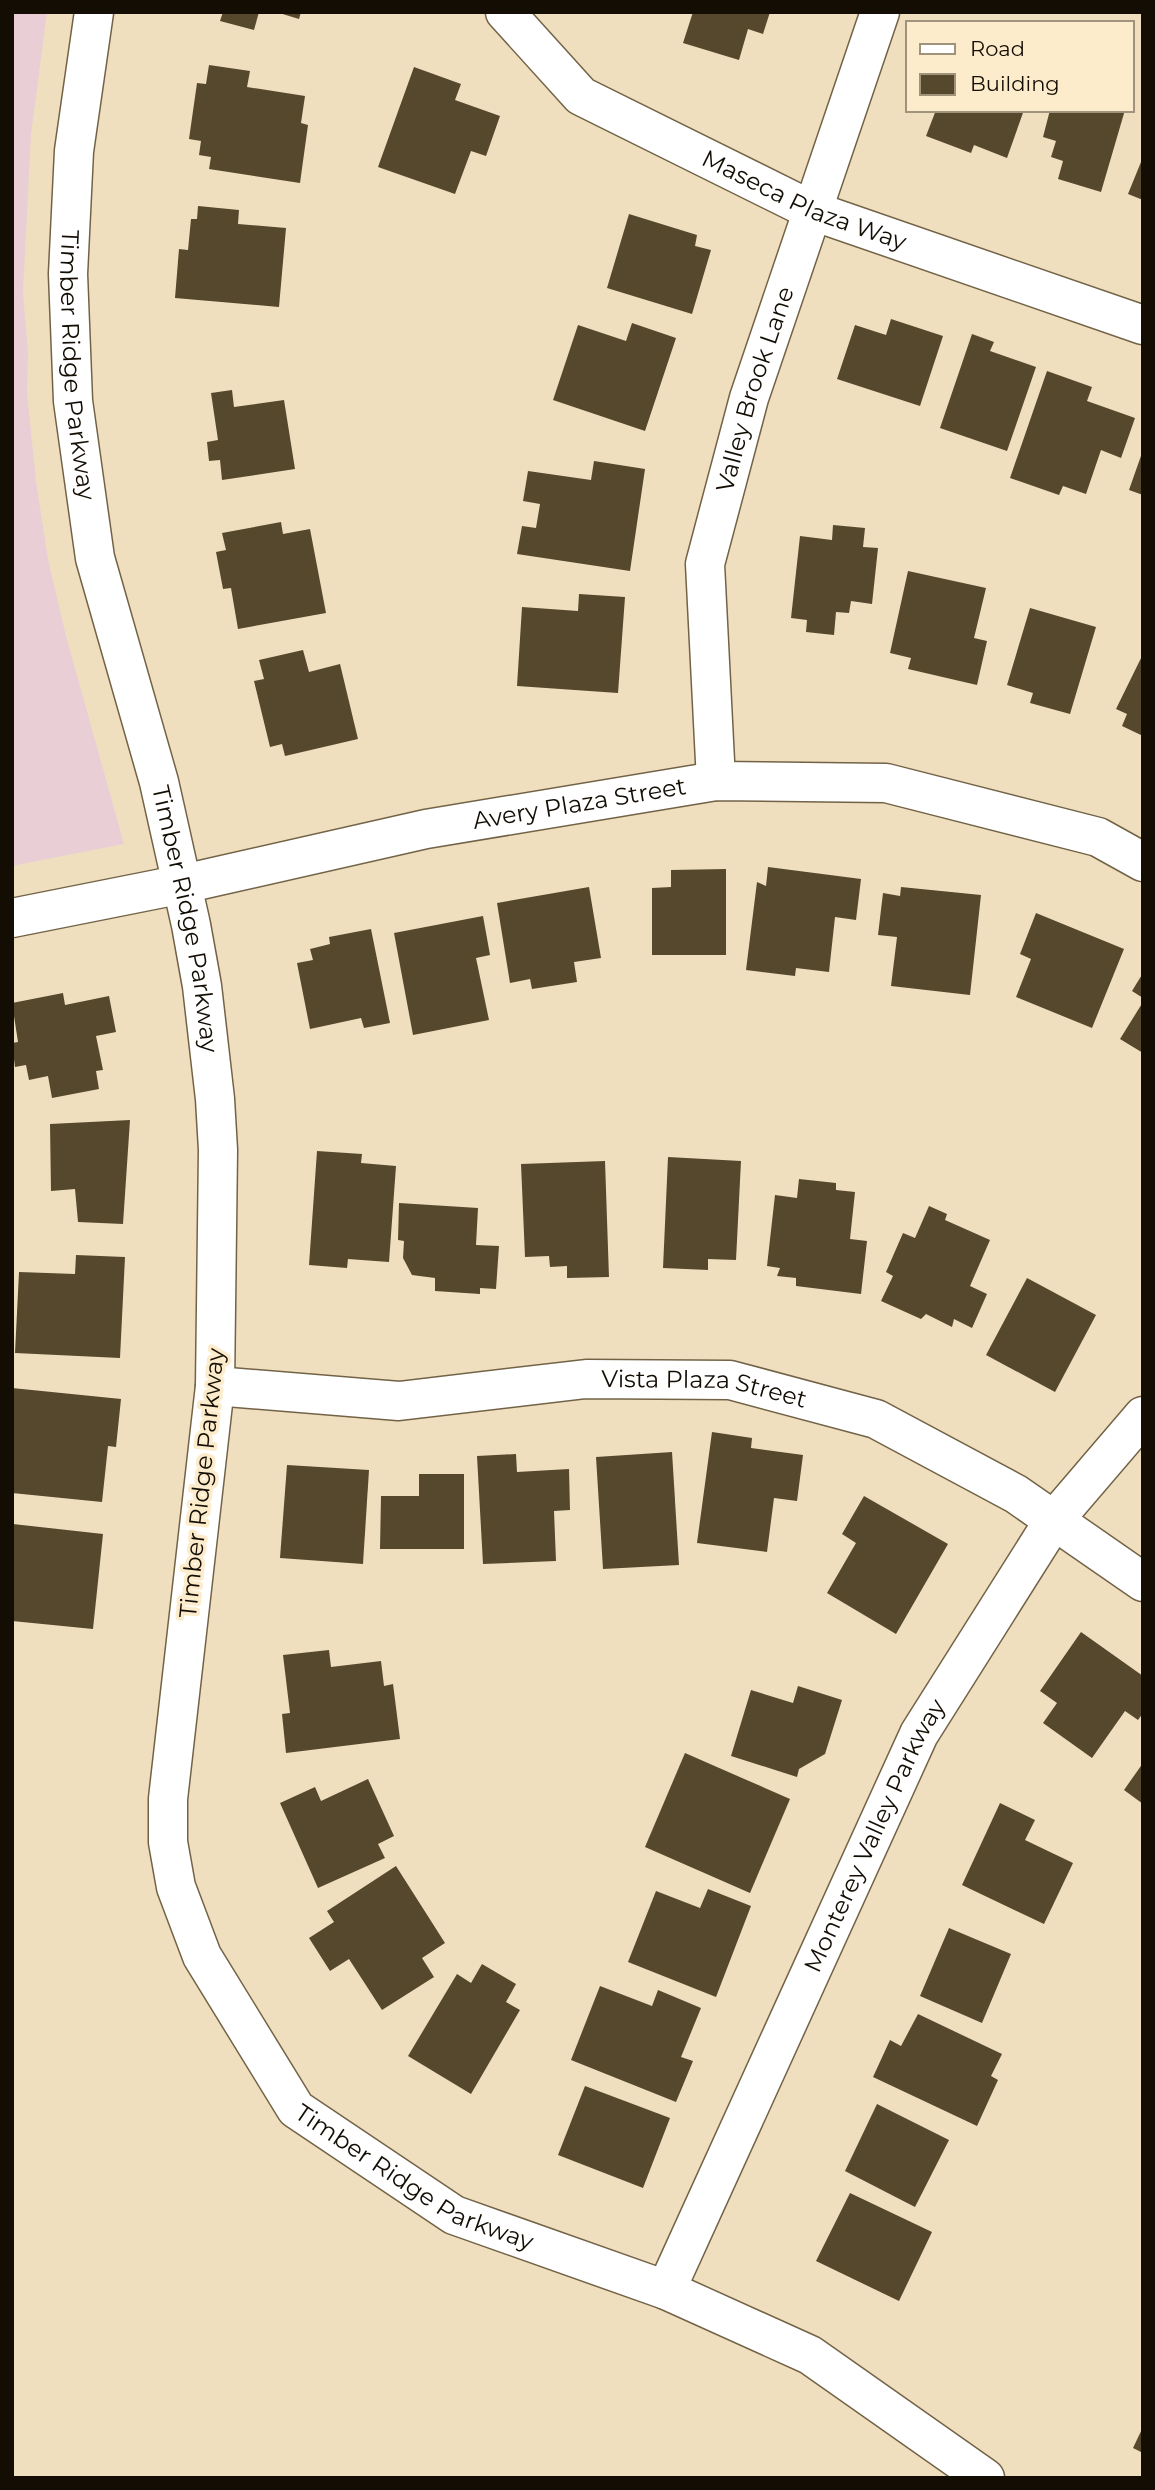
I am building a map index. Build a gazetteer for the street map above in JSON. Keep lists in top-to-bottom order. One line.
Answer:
{"streets":{"street":["Maseca Plaza Way","Timber Ridge Parkway","Valley Brook Lane","Avery Plaza Street","Vista Plaza Street","Monterey Valley Parkway"]},"crossings":[["Maseca Plaza Way","Valley Brook Lane"],["Timber Ridge Parkway","Avery Plaza Street"],["Timber Ridge Parkway","Vista Plaza Street"],["Timber Ridge Parkway","Monterey Valley Parkway"],["Valley Brook Lane","Avery Plaza Street"],["Vista Plaza Street","Monterey Valley Parkway"]],"legend":["Road","Building"]}
